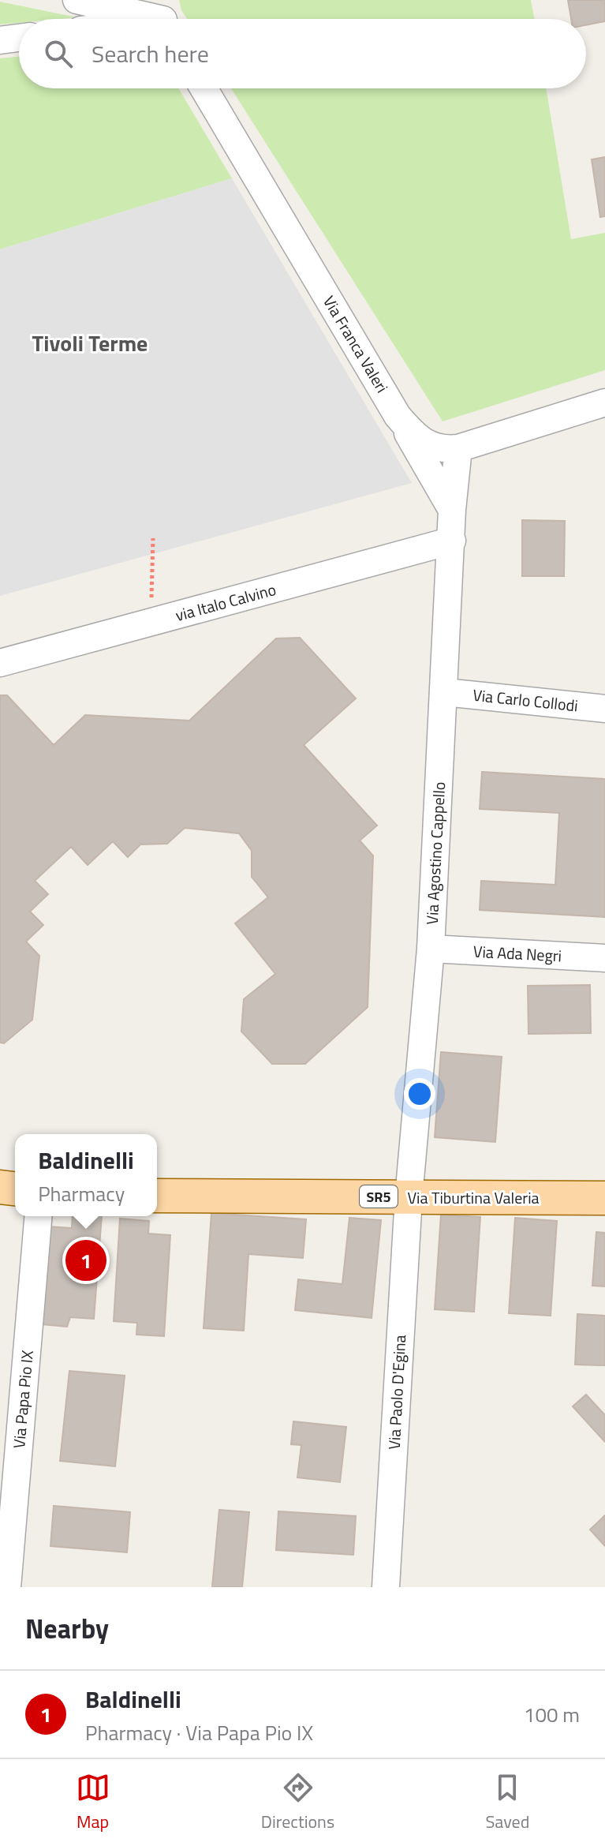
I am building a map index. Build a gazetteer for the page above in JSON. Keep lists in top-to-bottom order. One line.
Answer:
{"streets":{"main road":["SR5","Via Tiburtina Valeria"],"street":["Via Franca Valeri","via Italo Calvino","Via Carlo Collodi","Via Agostino Cappello","Via Ada Negri","Via Paolo D'Egina","Via Papa Pio IX"]},"crossings":[["Via Franca Valeri","Via Agostino Cappello"],["via Italo Calvino","Via Agostino Cappello"],["Via Carlo Collodi","Via Agostino Cappello"],["Via Agostino Cappello","Via Ada Negri"],["Via Agostino Cappello","Via Tiburtina Valeria"],["Via Agostino Cappello","Via Paolo D'Egina"],["Via Tiburtina Valeria","Via Paolo D'Egina"]],"districts":["Tivoli Terme"],"page":{"search":"Search here","popup":["Baldinelli","Pharmacy"],"pins":"1","heading":"Nearby","list":[{"mark":"1","name":"Baldinelli","note":"Pharmacy · Via Papa Pio IX","value":"100 m"}],"nav":["Map","Directions","Saved"]}}
